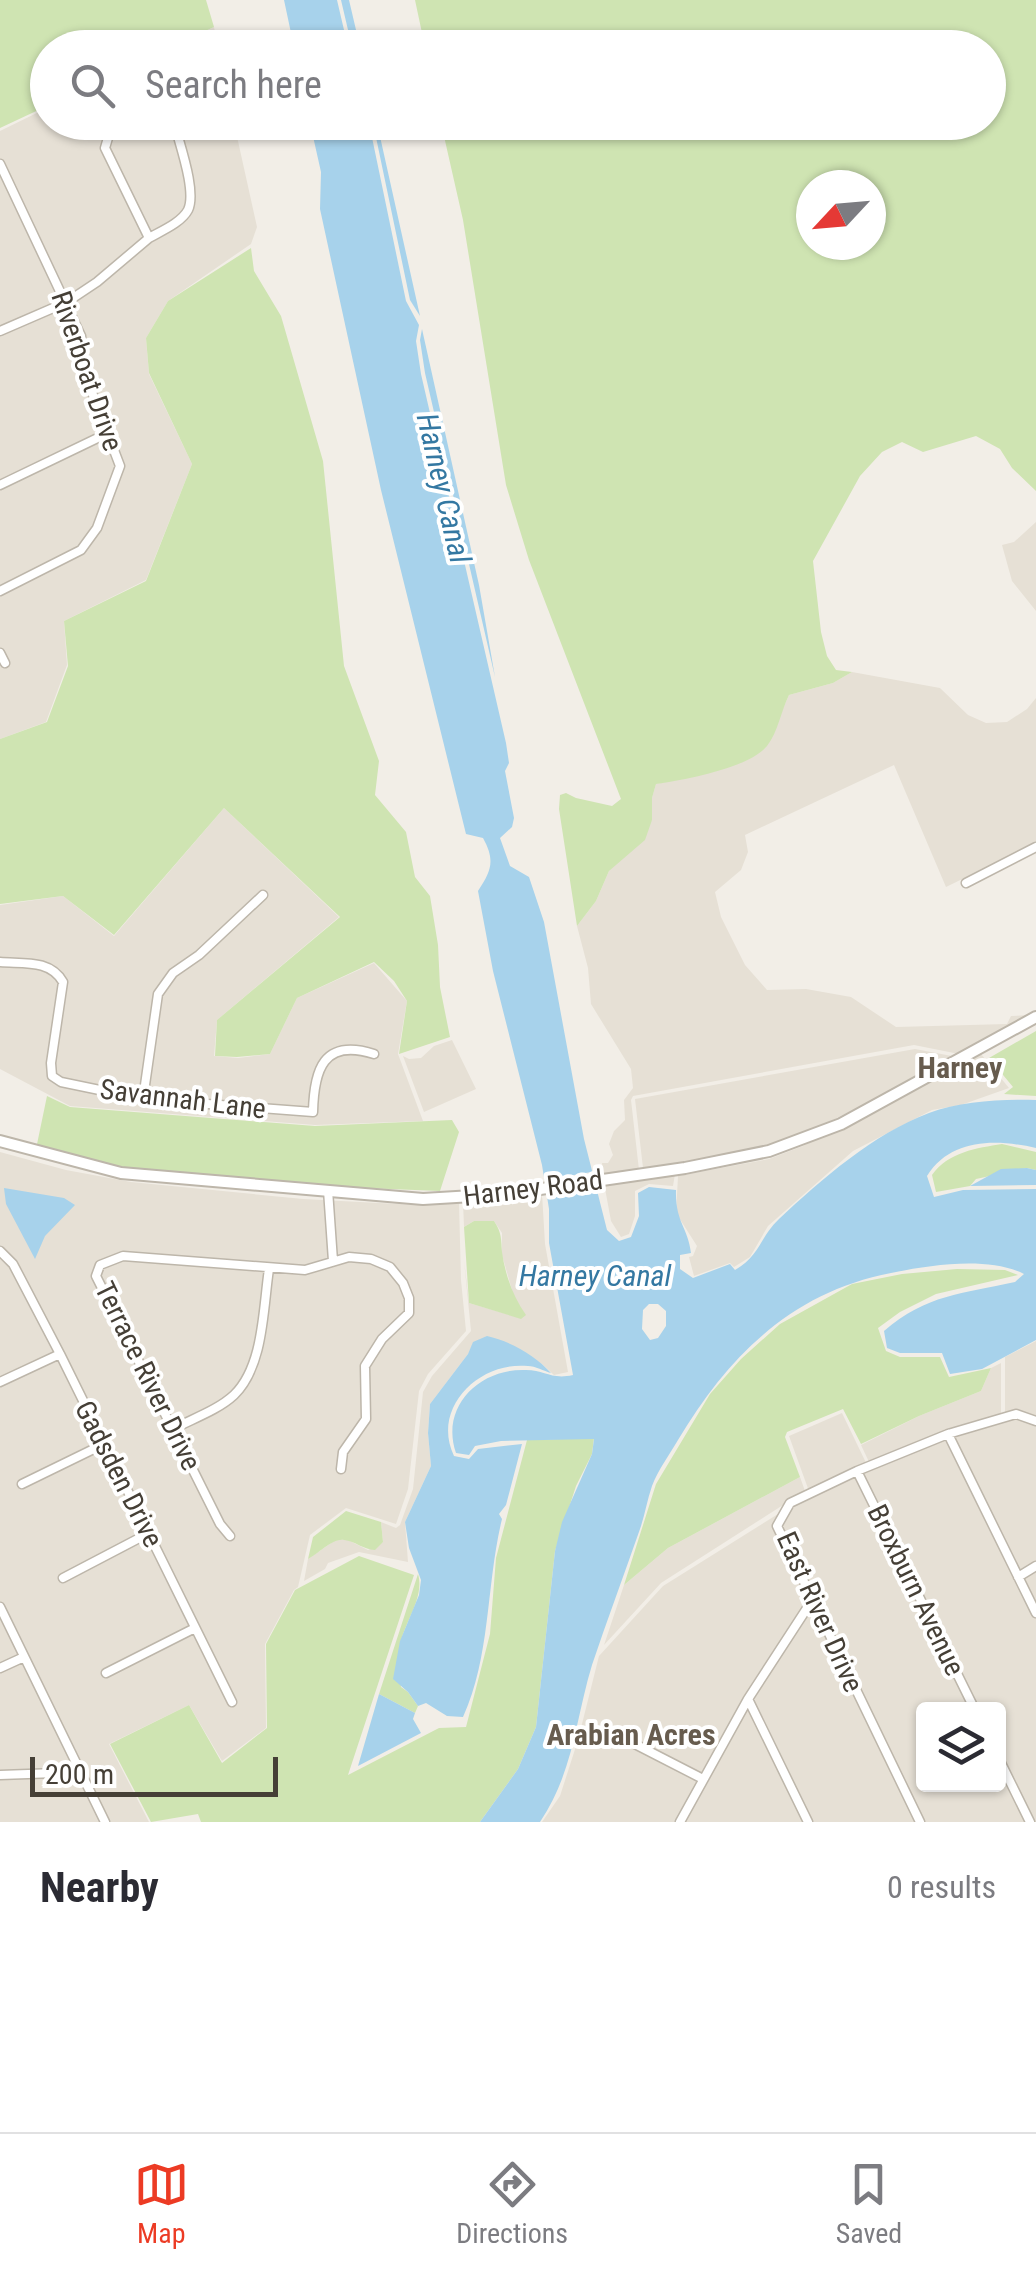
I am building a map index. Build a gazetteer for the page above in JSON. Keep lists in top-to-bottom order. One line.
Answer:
{"streets":{"street":["Riverboat Drive","Savannah Lane","Harney Road","Terrace River Drive","Gadsden Drive","Broxburn Avenue","East River Drive"]},"crossings":[["Broxburn Avenue","East River Drive"]],"districts":["Harney","Arabian Acres"],"water":["Harney Canal"],"scale_bar":"200 m","north":"bottom left","page":{"search":"Search here","scale":"200 m","heading":["Nearby","0 results"],"nav":["Map","Directions","Saved"]}}
